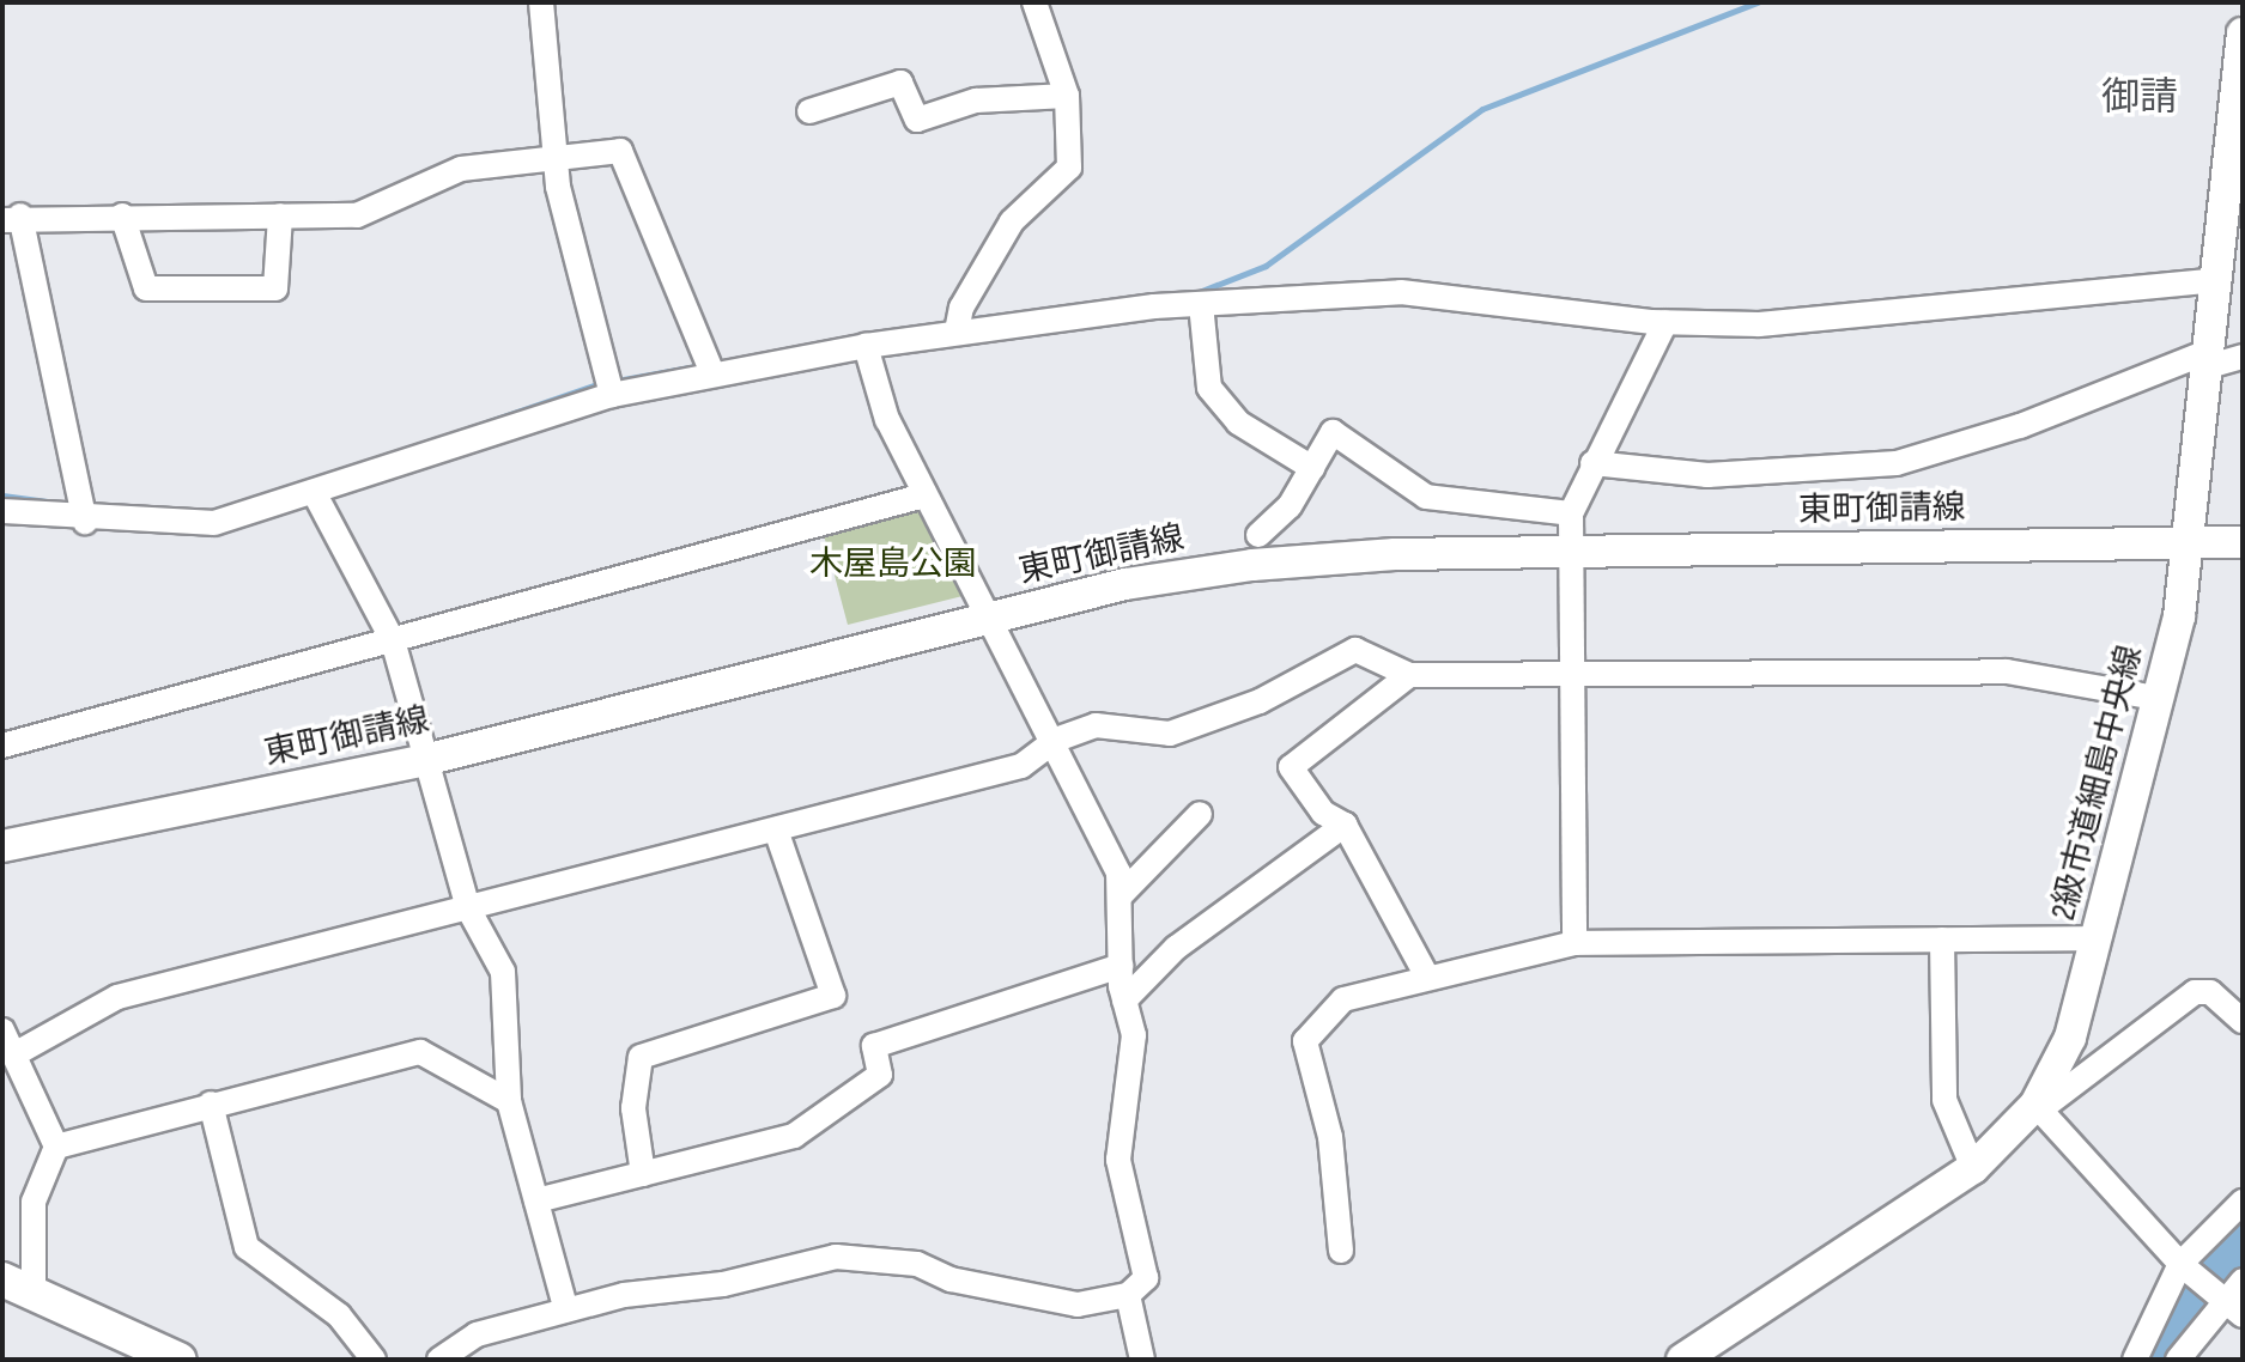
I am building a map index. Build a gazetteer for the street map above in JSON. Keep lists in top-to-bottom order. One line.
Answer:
{"streets":{"street":["東町御請線","2級市道細島中央線"]},"crossings":[["東町御請線","2級市道細島中央線"]],"districts":["御請"],"parks":["木屋島公園"]}
